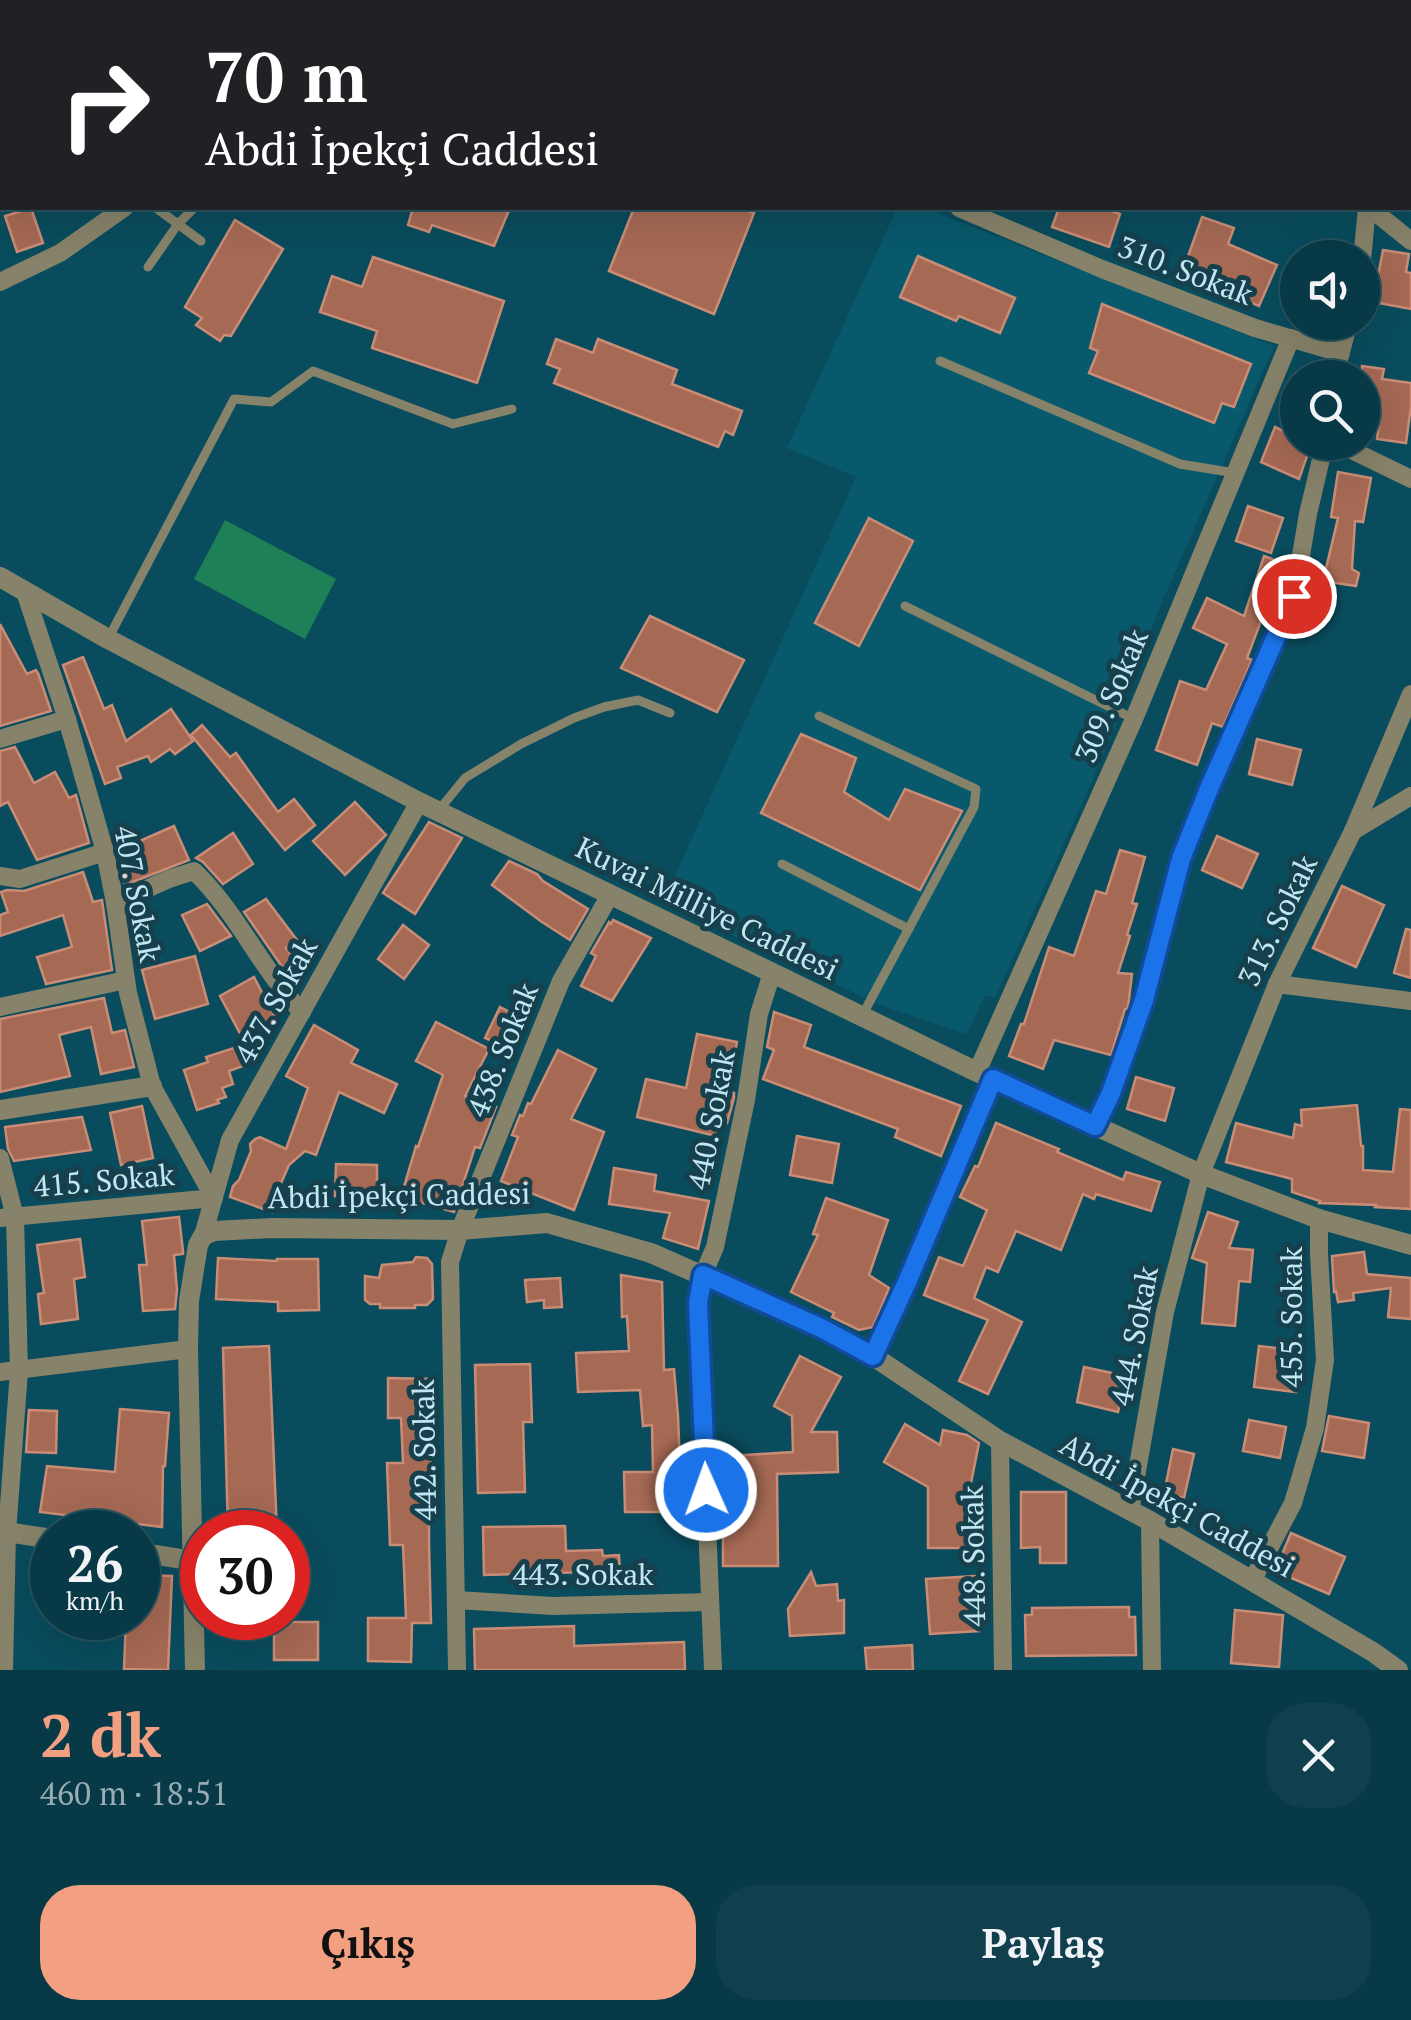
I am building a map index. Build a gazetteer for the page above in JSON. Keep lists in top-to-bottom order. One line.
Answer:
{"streets":{"street":["310. Sokak","309. Sokak","407. Sokak","Kuvai Milliye Caddesi","313. Sokak","437. Sokak","438. Sokak","440. Sokak","415. Sokak","Abdi İpekçi Caddesi","455. Sokak","444. Sokak","442. Sokak","448. Sokak","443. Sokak"]},"crossings":[["309. Sokak","Kuvai Milliye Caddesi"],["309. Sokak","Abdi İpekçi Caddesi"],["407. Sokak","Kuvai Milliye Caddesi"],["407. Sokak","437. Sokak"],["407. Sokak","415. Sokak"],["Kuvai Milliye Caddesi","313. Sokak"],["Kuvai Milliye Caddesi","437. Sokak"],["Kuvai Milliye Caddesi","438. Sokak"],["Kuvai Milliye Caddesi","440. Sokak"],["Kuvai Milliye Caddesi","455. Sokak"],["Kuvai Milliye Caddesi","444. Sokak"],["313. Sokak","444. Sokak"],["437. Sokak","415. Sokak"],["437. Sokak","Abdi İpekçi Caddesi"],["438. Sokak","Abdi İpekçi Caddesi"],["438. Sokak","442. Sokak"],["440. Sokak","Abdi İpekçi Caddesi"],["440. Sokak","443. Sokak"],["Abdi İpekçi Caddesi","455. Sokak"],["Abdi İpekçi Caddesi","444. Sokak"],["Abdi İpekçi Caddesi","442. Sokak"],["Abdi İpekçi Caddesi","448. Sokak"],["442. Sokak","443. Sokak"]],"page":{"turn":["70 m","Abdi İpekçi Caddesi"],"speed":"26 km/h","limit":"30","heading":["2 dk","460 m · 18:51"],"buttons":["Çıkış","Paylaş"]}}
